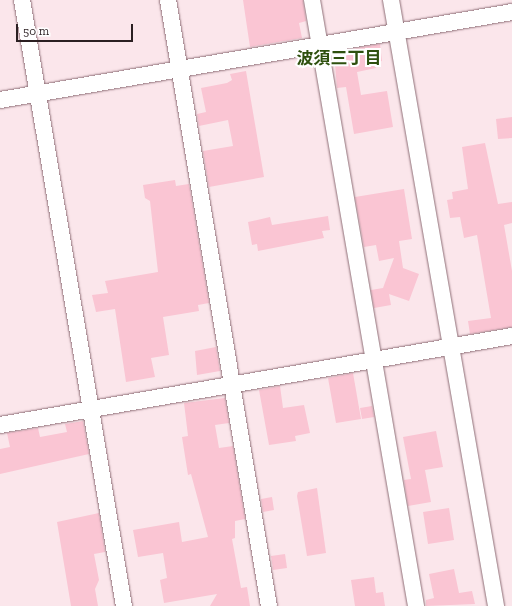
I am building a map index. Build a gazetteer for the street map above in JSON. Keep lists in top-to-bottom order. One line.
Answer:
{"districts":["波須三丁目"],"scale_bar":"50 m"}
